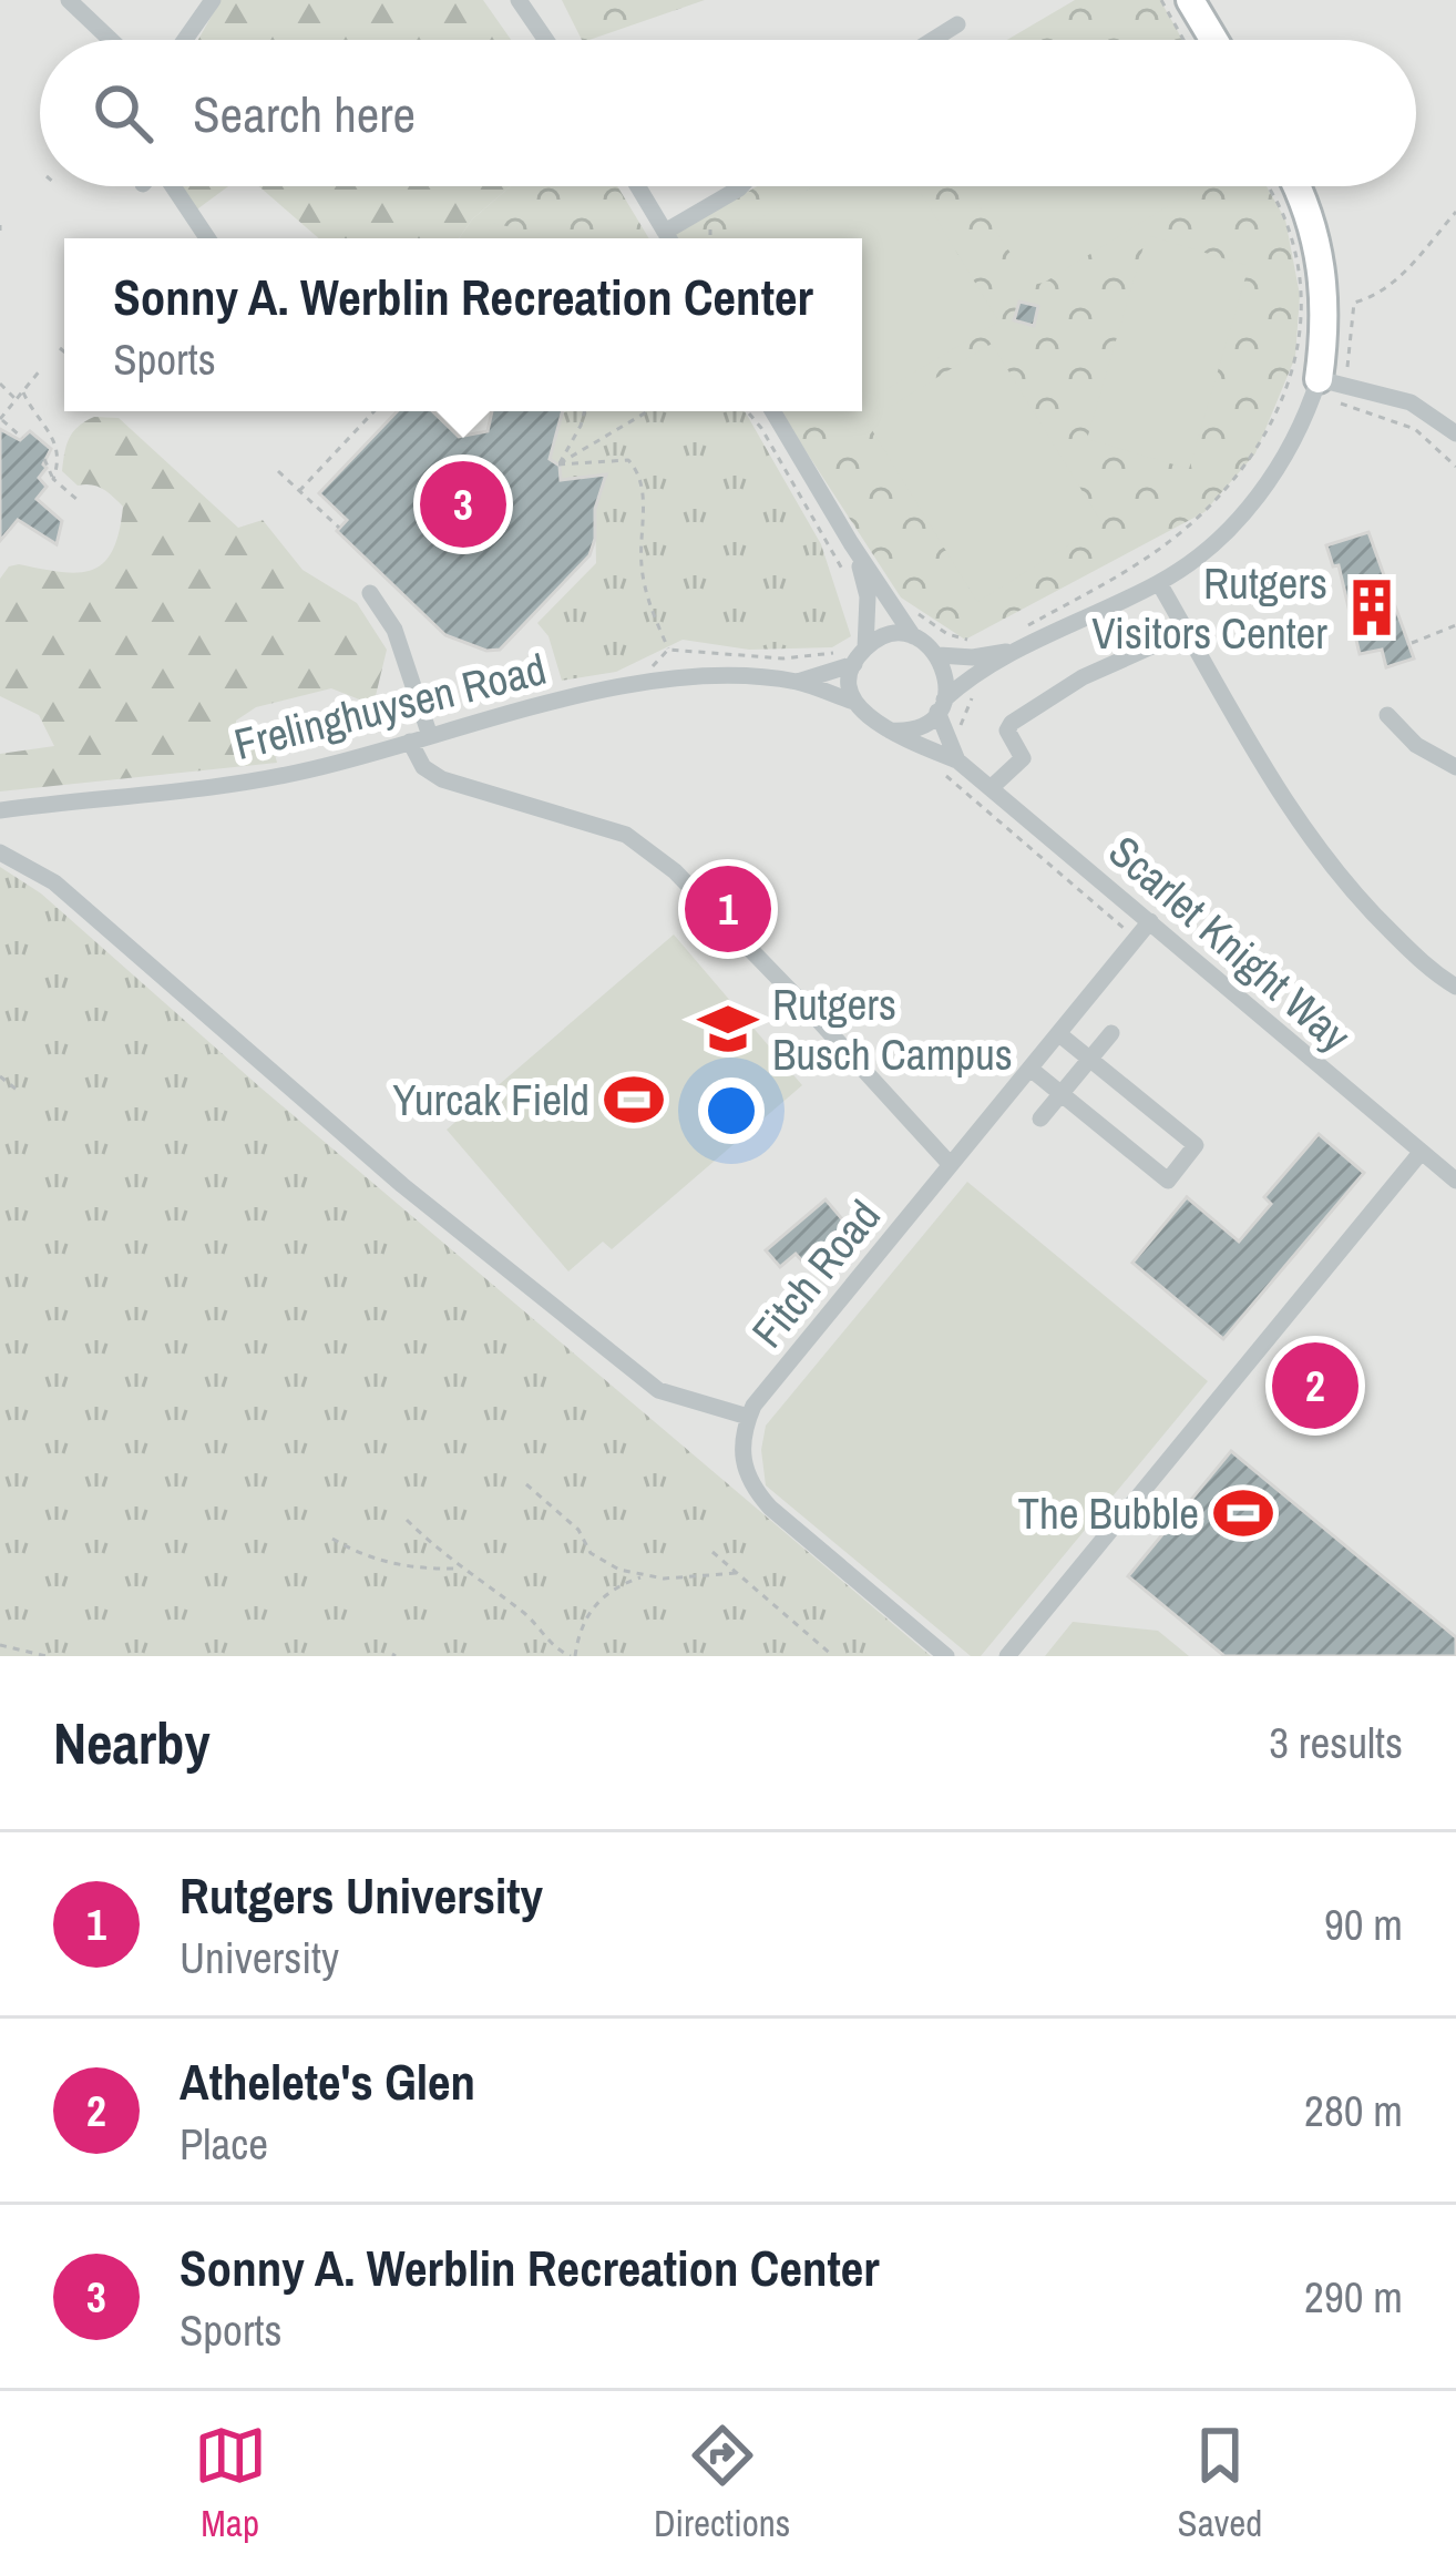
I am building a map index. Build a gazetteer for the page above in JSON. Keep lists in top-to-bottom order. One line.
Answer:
{"streets":{"street":["Frelinghuysen Road","Scarlet Knight Way","Fitch Road"]},"crossings":[["Scarlet Knight Way","Fitch Road"]],"places":{"building":["Rutgers Visitors Center"],"school or university":["Rutgers Busch Campus"],"sports":["Yurcak Field","The Bubble"]},"page":{"search":"Search here","popup":["Sonny A. Werblin Recreation Center","Sports"],"pins":["3","1","2"],"heading":["Nearby","3 results"],"list":[{"mark":"1","name":"Rutgers University","note":"University","value":"90 m"},{"mark":"2","name":"Athelete's Glen","note":"Place","value":"280 m"},{"mark":"3","name":"Sonny A. Werblin Recreation Center","note":"Sports","value":"290 m"}],"nav":["Map","Directions","Saved"]}}
